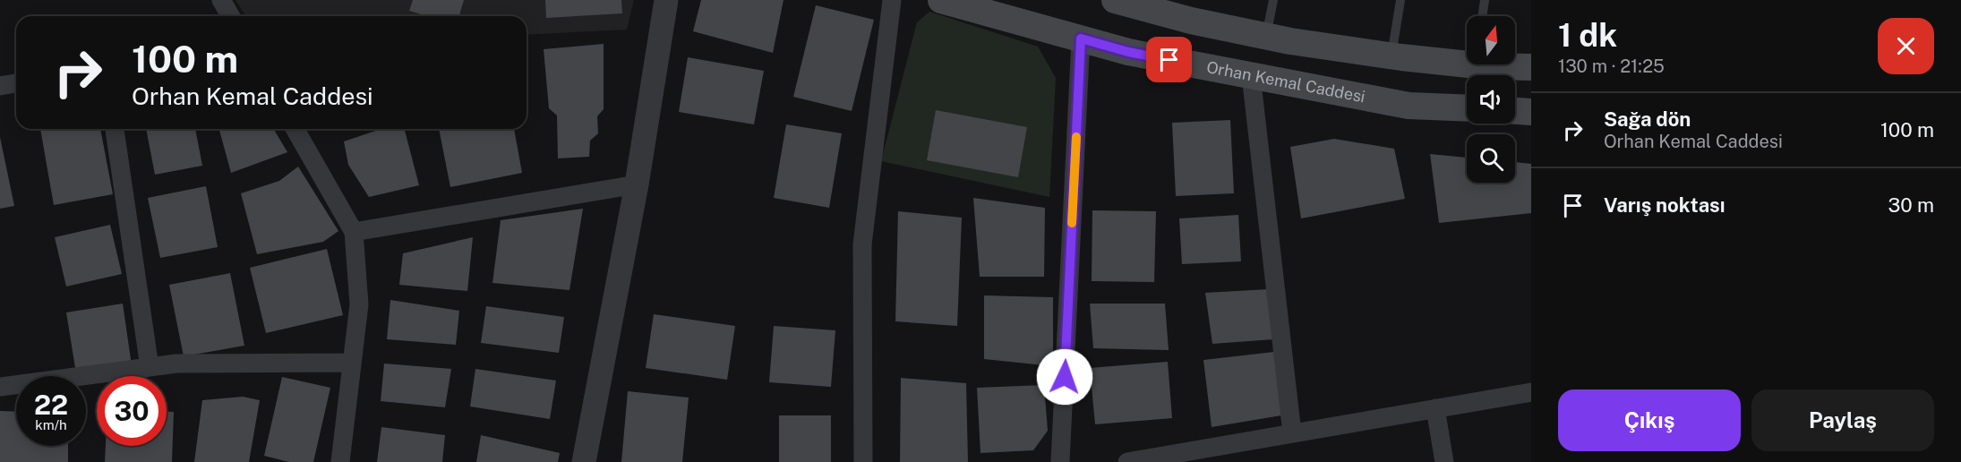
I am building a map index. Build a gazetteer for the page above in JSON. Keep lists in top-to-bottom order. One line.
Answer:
{"streets":{"main road":["Orhan Kemal Caddesi"]},"north":"top","page":{"heading":["1 dk","130 m · 21:25"],"turn":["100 m","Orhan Kemal Caddesi"],"list":[{"name":"Sağa dön","note":"Orhan Kemal Caddesi","value":"100 m"},{"name":"Varış noktası","value":"30 m"}],"speed":"22 km/h","limit":"30","buttons":["Çıkış","Paylaş"]}}
